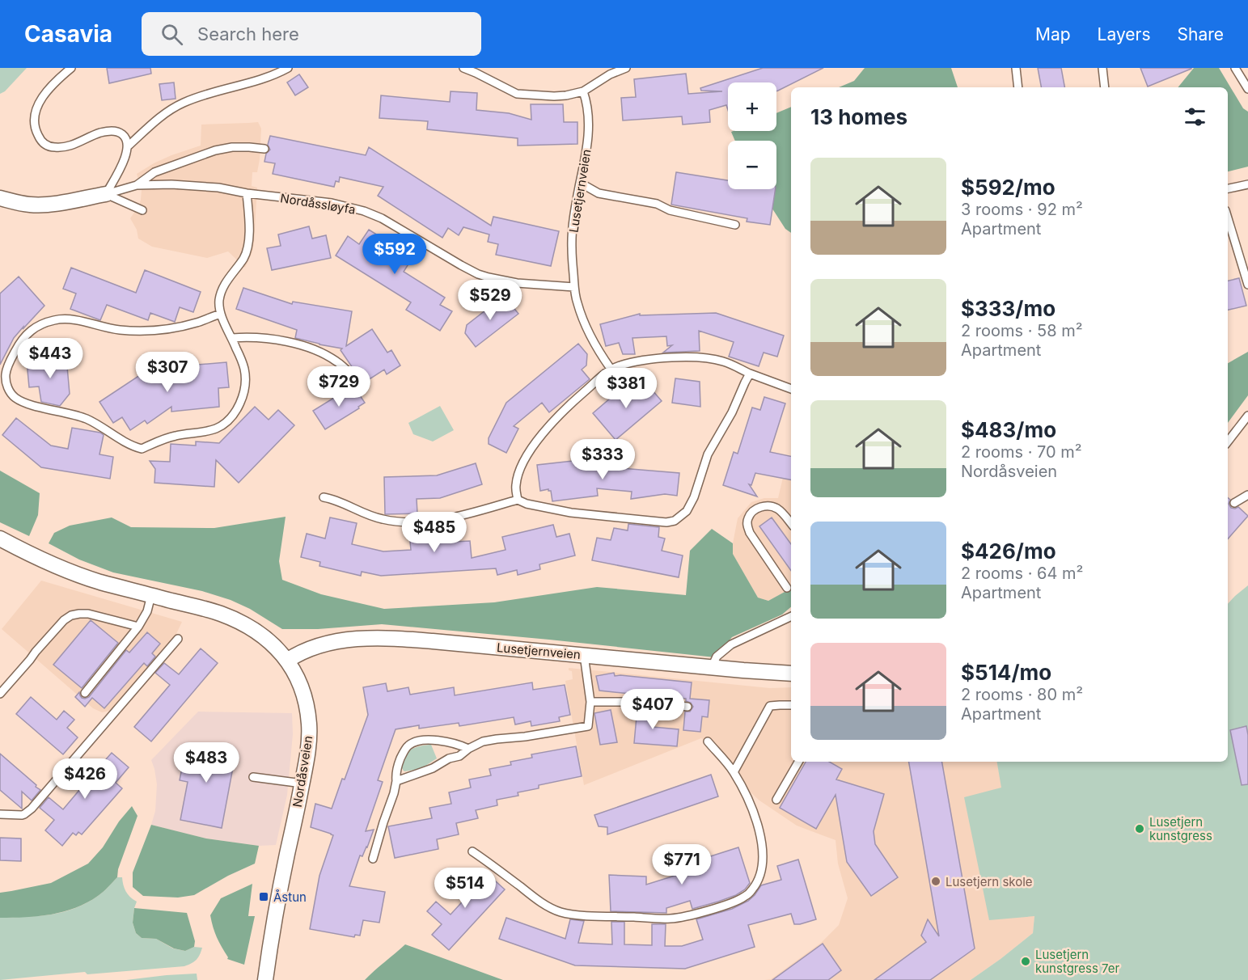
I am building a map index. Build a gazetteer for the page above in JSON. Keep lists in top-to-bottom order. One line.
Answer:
{"streets":{"street":["Lusetjernveien","Nordåssløyfa","Nordåsveien"]},"crossings":[["Lusetjernveien","Nordåssløyfa"],["Lusetjernveien","Nordåsveien"]],"places":{"other":["Lusetjern kunstgress","Lusetjern skole","Lusetjern kunstgress 7er"],"transit":["Åstun"]},"page":{"header":"Casavia","search":"Search here","nav":["Map","Layers","Share"],"map_buttons":["+","−"],"heading":"13 homes","list":[{"name":"$592/mo","note":"3 rooms · 92 m² · Apartment"},{"name":"$333/mo","note":"2 rooms · 58 m² · Apartment"},{"name":"$483/mo","note":"2 rooms · 70 m² · Nordåsveien"},{"name":"$426/mo","note":"2 rooms · 64 m² · Apartment"},{"name":"$514/mo","note":"2 rooms · 80 m² · Apartment"}],"price":["$592","$529","$443","$307","$729","$381","$333","$485","$407","$483","$426","$771","$514"]}}
